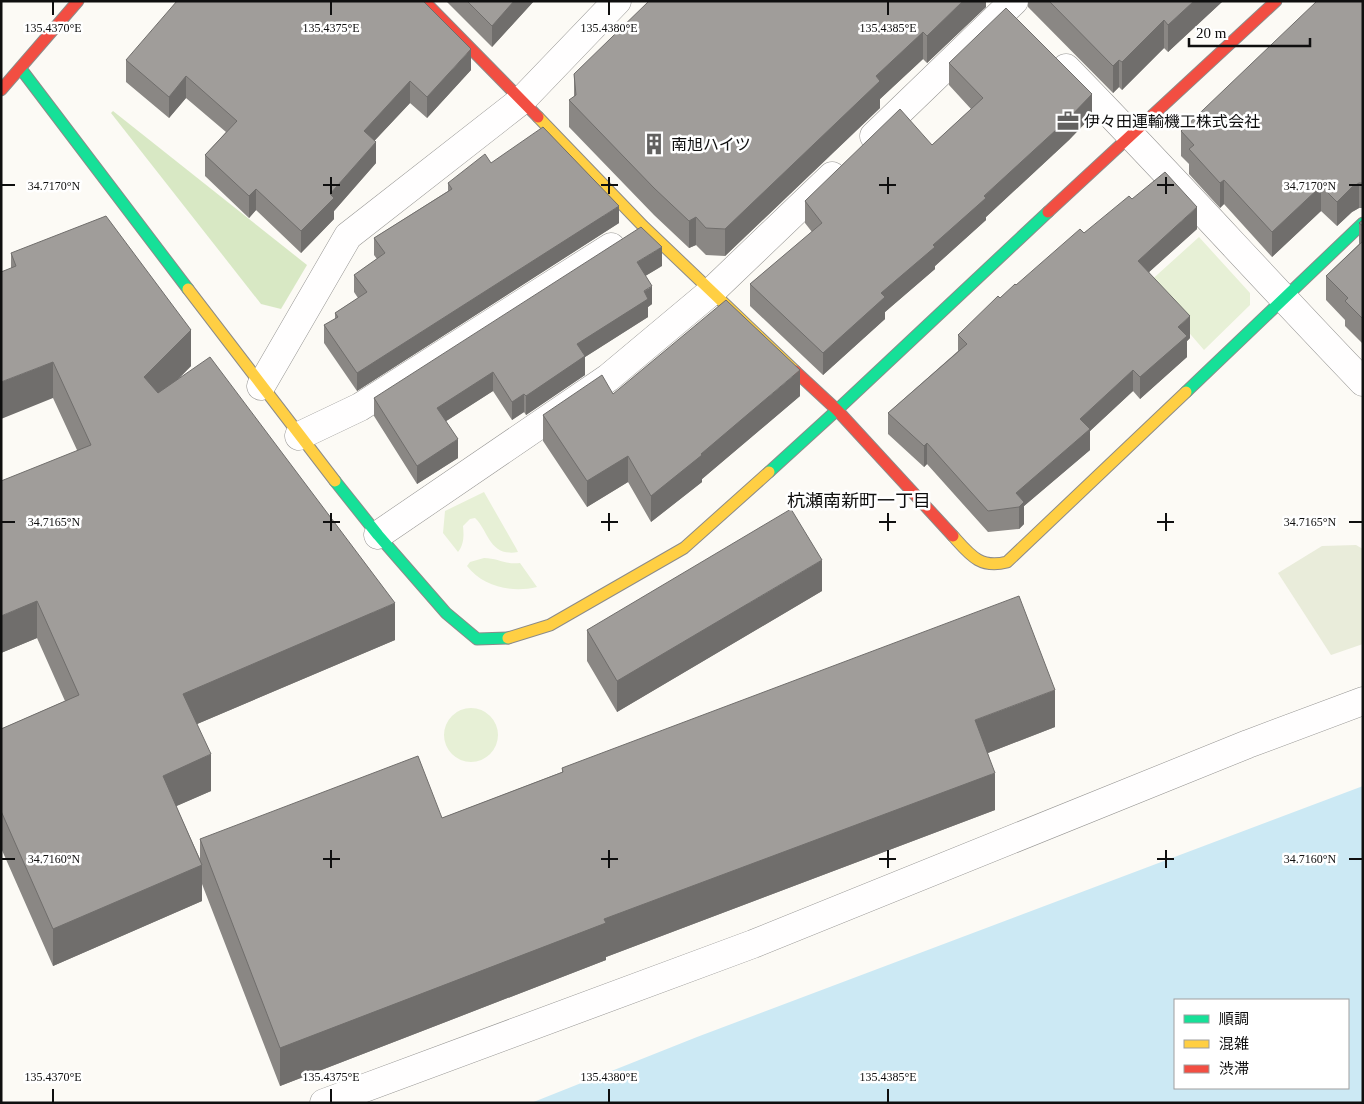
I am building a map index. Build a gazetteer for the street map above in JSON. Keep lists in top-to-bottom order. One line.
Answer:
{"districts":["杭瀬南新町一丁目"],"places":{"office":["伊々田運輸機工株式会社"],"building":["南旭ハイツ"]},"legend":["順調","混雑","渋滞"],"scale_bar":"20 m","coordinates":["135.4370°E","135.4375°E","135.4380°E","135.4385°E","34.7170°N","34.7165°N","34.7160°N"]}
